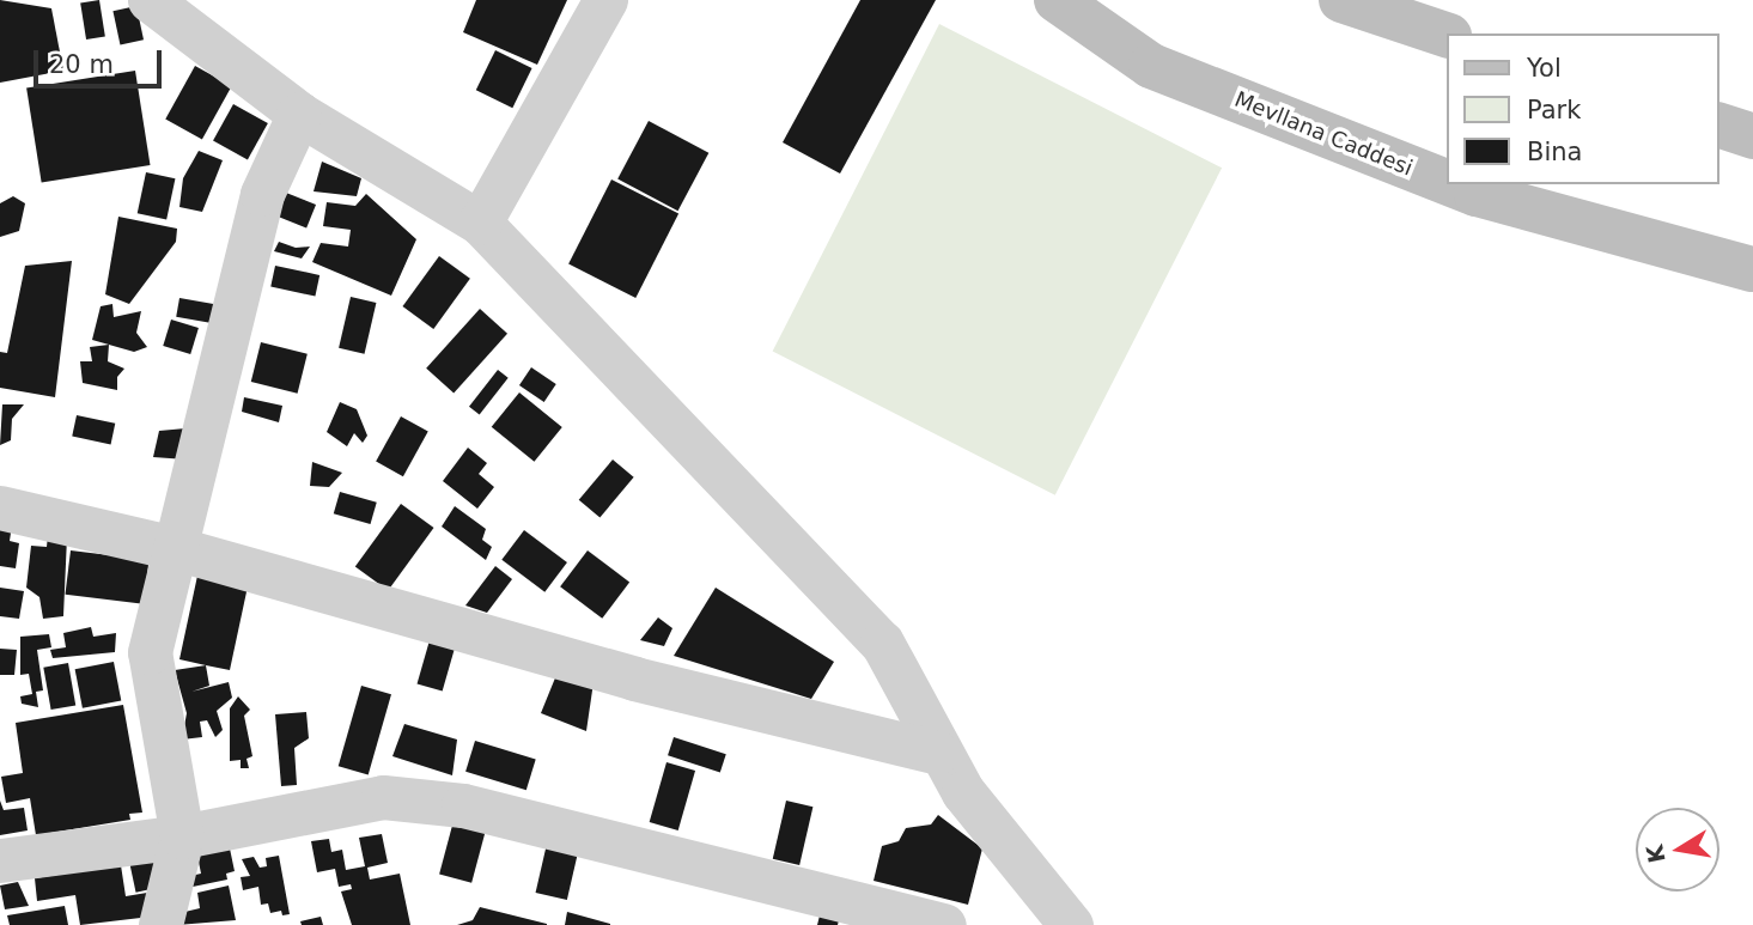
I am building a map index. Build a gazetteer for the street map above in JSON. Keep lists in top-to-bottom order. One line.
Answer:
{"streets":{"main road":["Mevllana Caddesi"]},"legend":["Yol","Park","Bina"],"scale_bar":"20 m","north":"left"}
